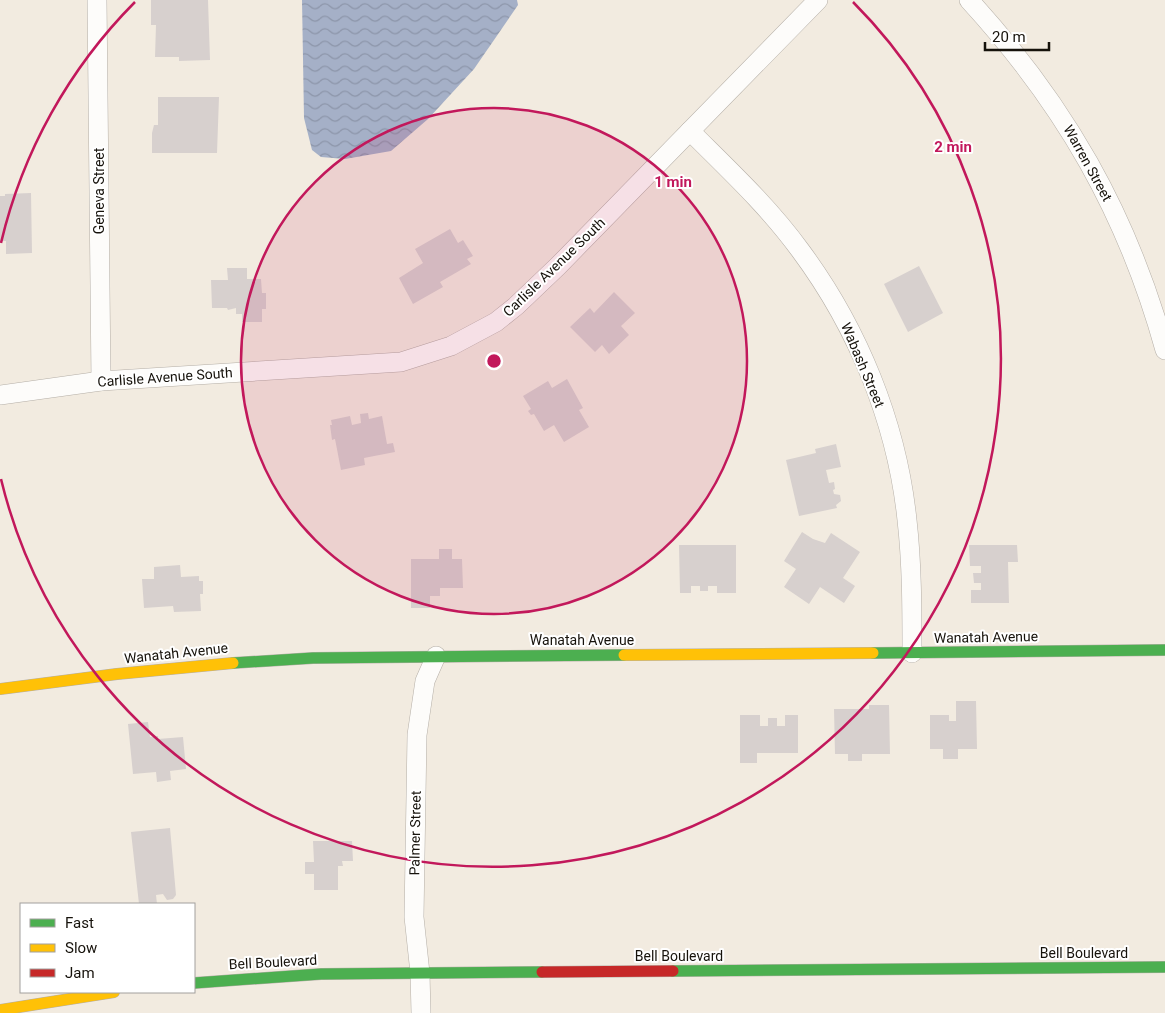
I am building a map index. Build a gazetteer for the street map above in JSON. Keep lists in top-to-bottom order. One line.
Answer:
{"streets":{"street":["Warren Street","Geneva Street","Carlisle Avenue South","Wabash Street","Wanatah Avenue","Palmer Street","Bell Boulevard"]},"crossings":[["Geneva Street","Carlisle Avenue South"],["Carlisle Avenue South","Wabash Street"],["Wabash Street","Wanatah Avenue"],["Wanatah Avenue","Palmer Street"],["Palmer Street","Bell Boulevard"]],"legend":["Fast","Slow","Jam"],"scale_bar":"20 m","rings":["2 min","1 min"]}
